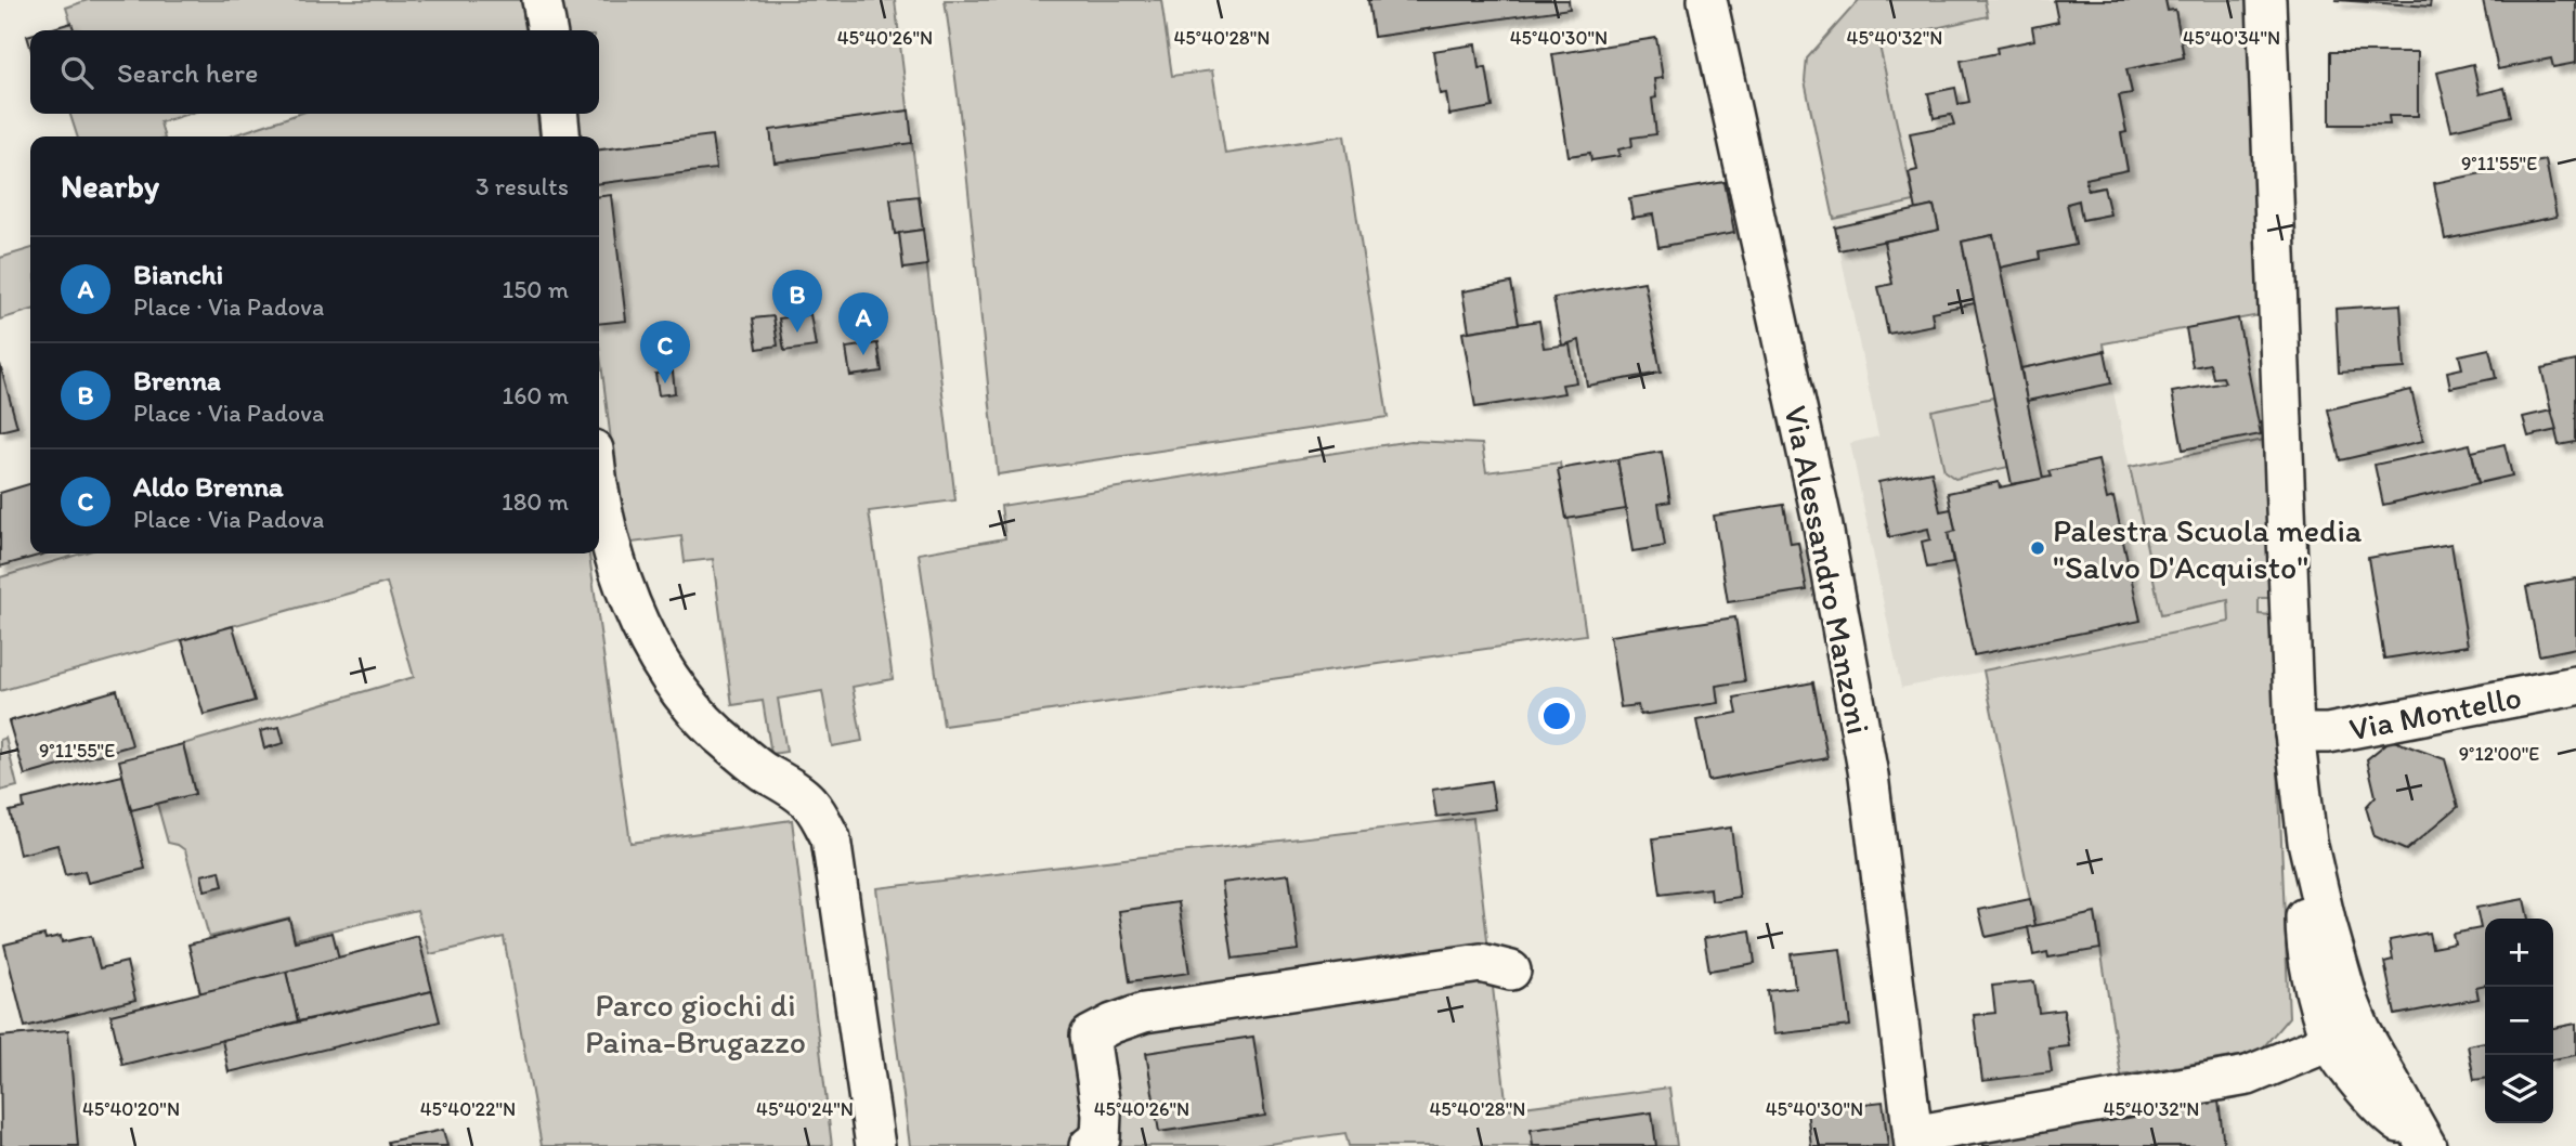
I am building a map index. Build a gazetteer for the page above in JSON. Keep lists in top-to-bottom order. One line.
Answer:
{"streets":{"street":["Via Alessandro Manzoni","Via Montello"]},"parks":["Parco giochi di Paina-Brugazzo"],"places":["Palestra Scuola media \"Salvo D'Acquisto\""],"page":{"search":"Search here","heading":["Nearby","3 results"],"list":[{"mark":"A","name":"Bianchi","note":"Place · Via Padova","value":"150 m"},{"mark":"B","name":"Brenna","note":"Place · Via Padova","value":"160 m"},{"mark":"C","name":"Aldo Brenna","note":"Place · Via Padova","value":"180 m"}],"pins":["B","A","C"],"map_buttons":["+","−"]},"coordinates":["45°40'26\"N","45°40'28\"N","45°40'30\"N","45°40'32\"N","45°40'34\"N","9°11'55\"E","9°12'00\"E","45°40'20\"N","45°40'22\"N","45°40'24\"N"]}
